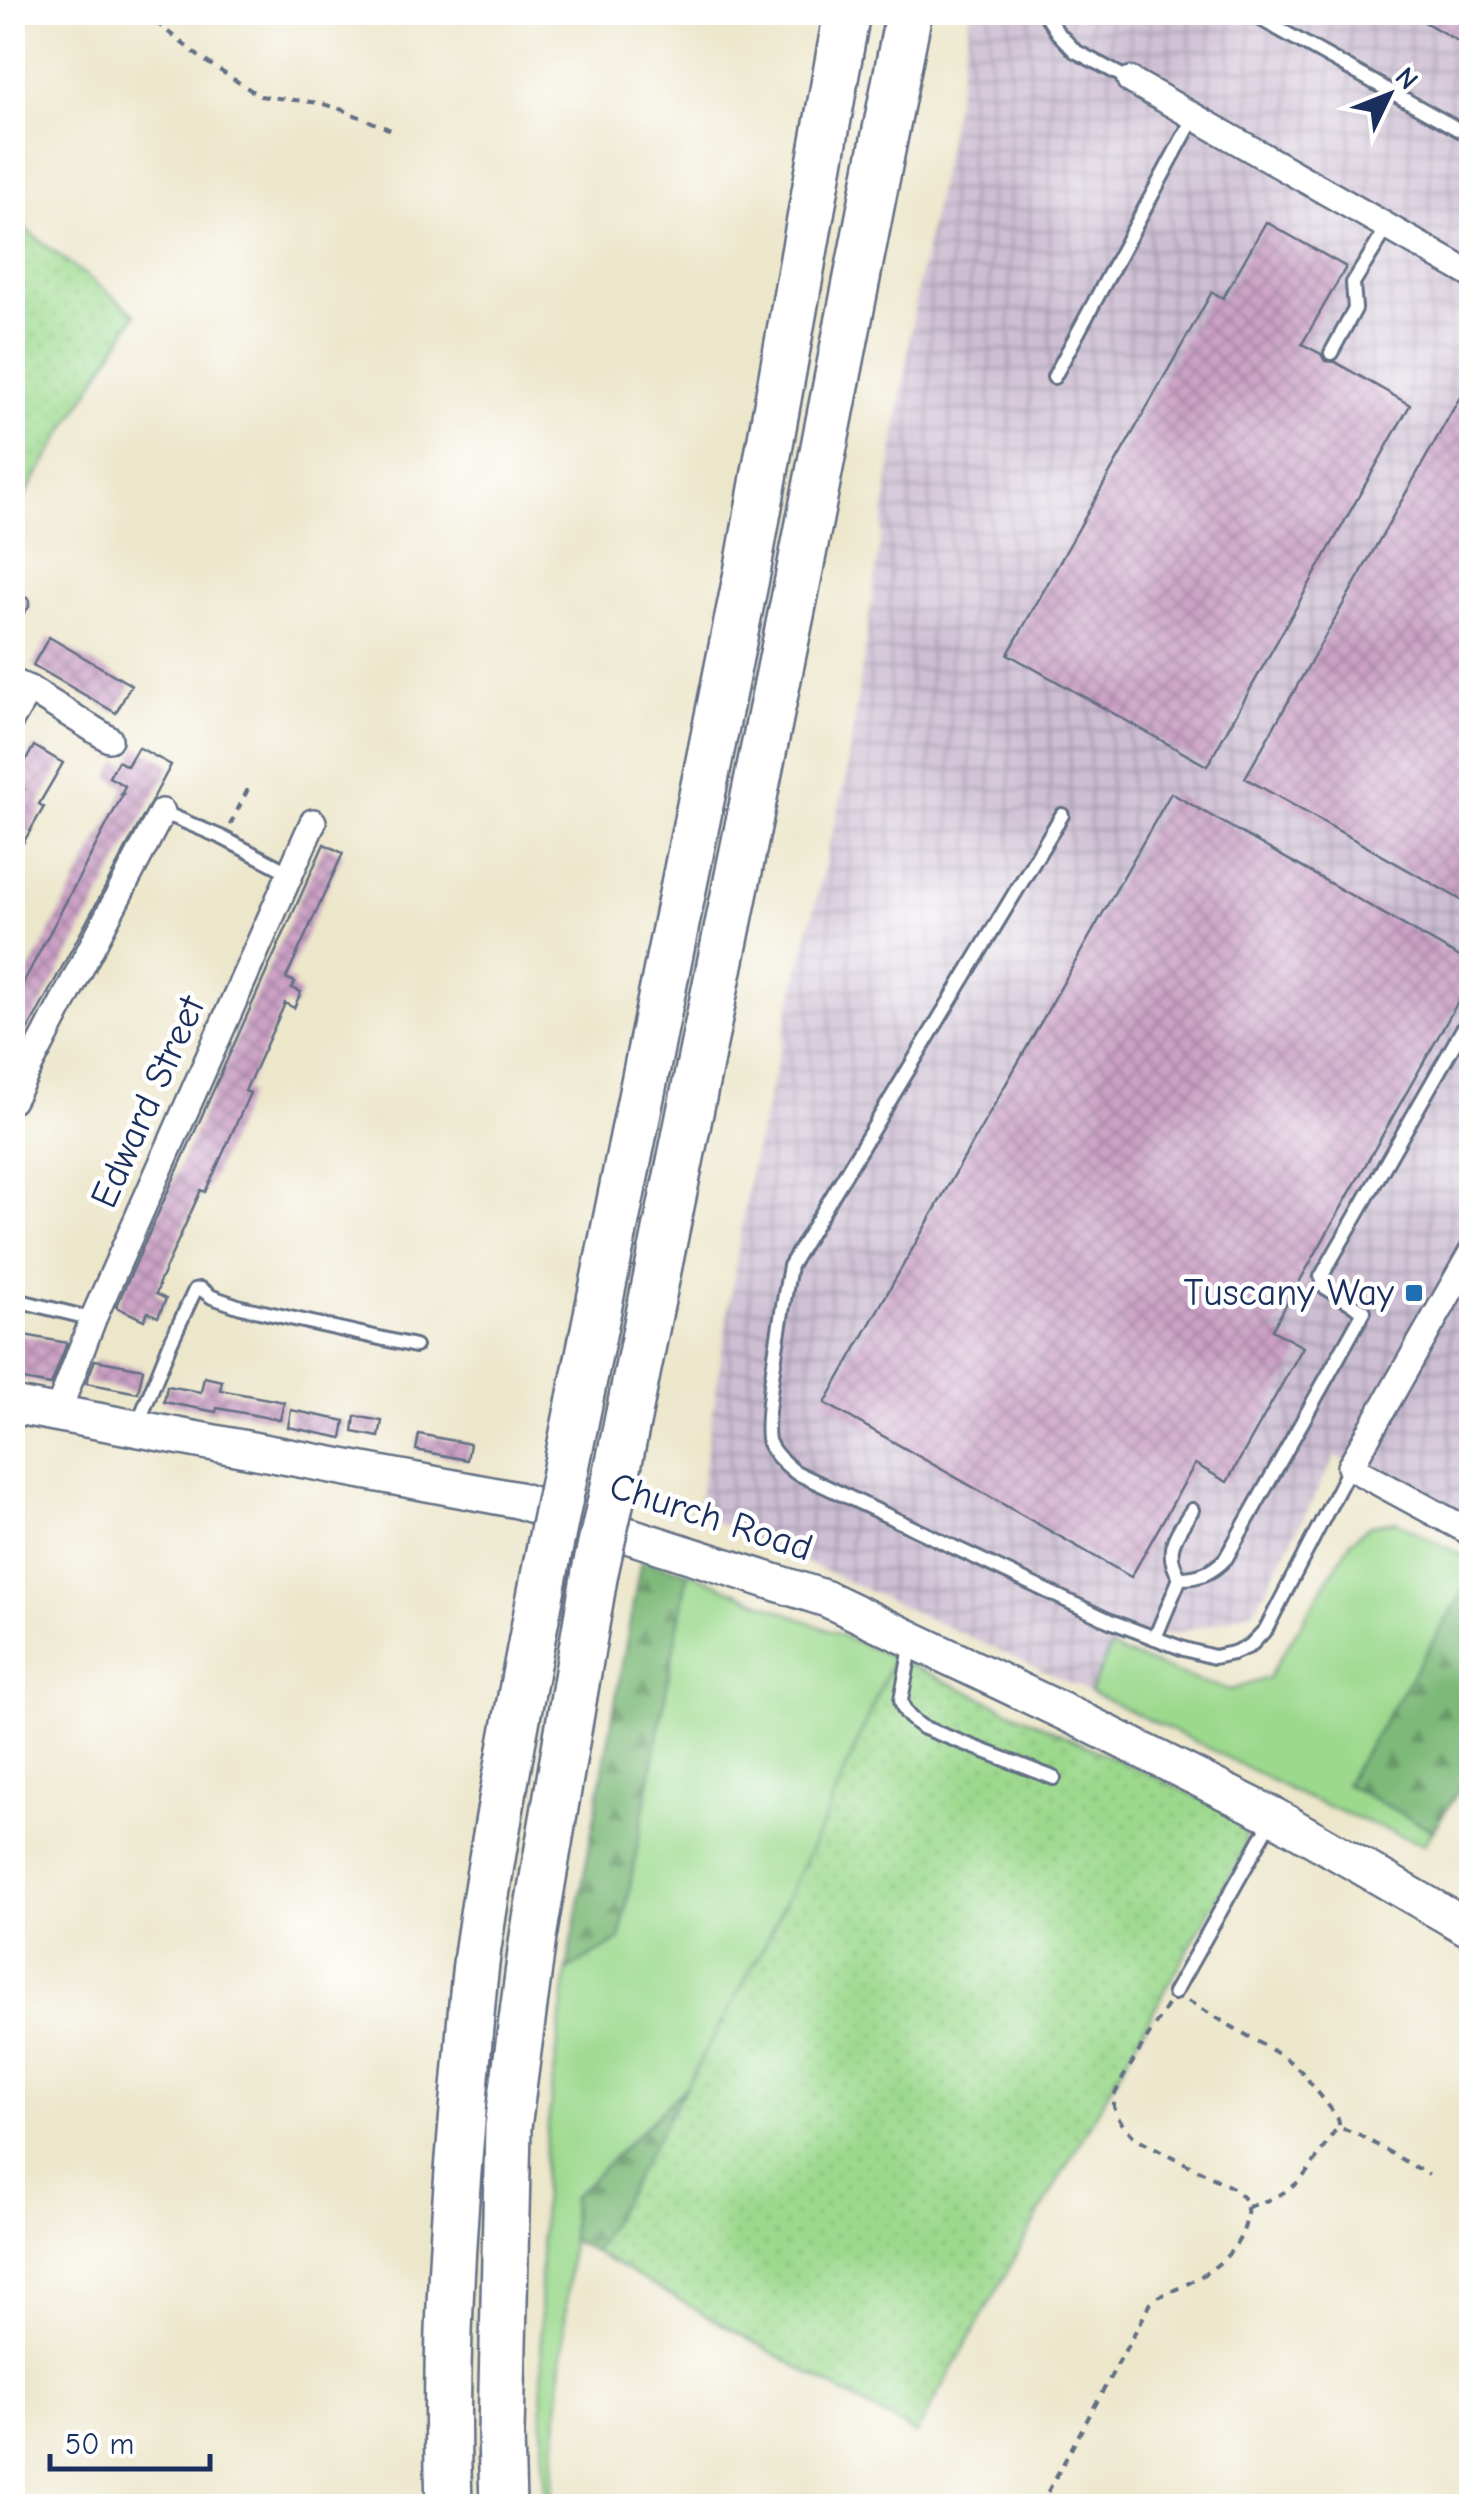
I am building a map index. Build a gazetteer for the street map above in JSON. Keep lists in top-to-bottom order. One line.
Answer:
{"streets":{"street":["Edward Street","Church Road"]},"crossings":[["Edward Street","Church Road"]],"places":{"transit":["Tuscany Way"]},"scale_bar":"50 m","north":"top right"}
